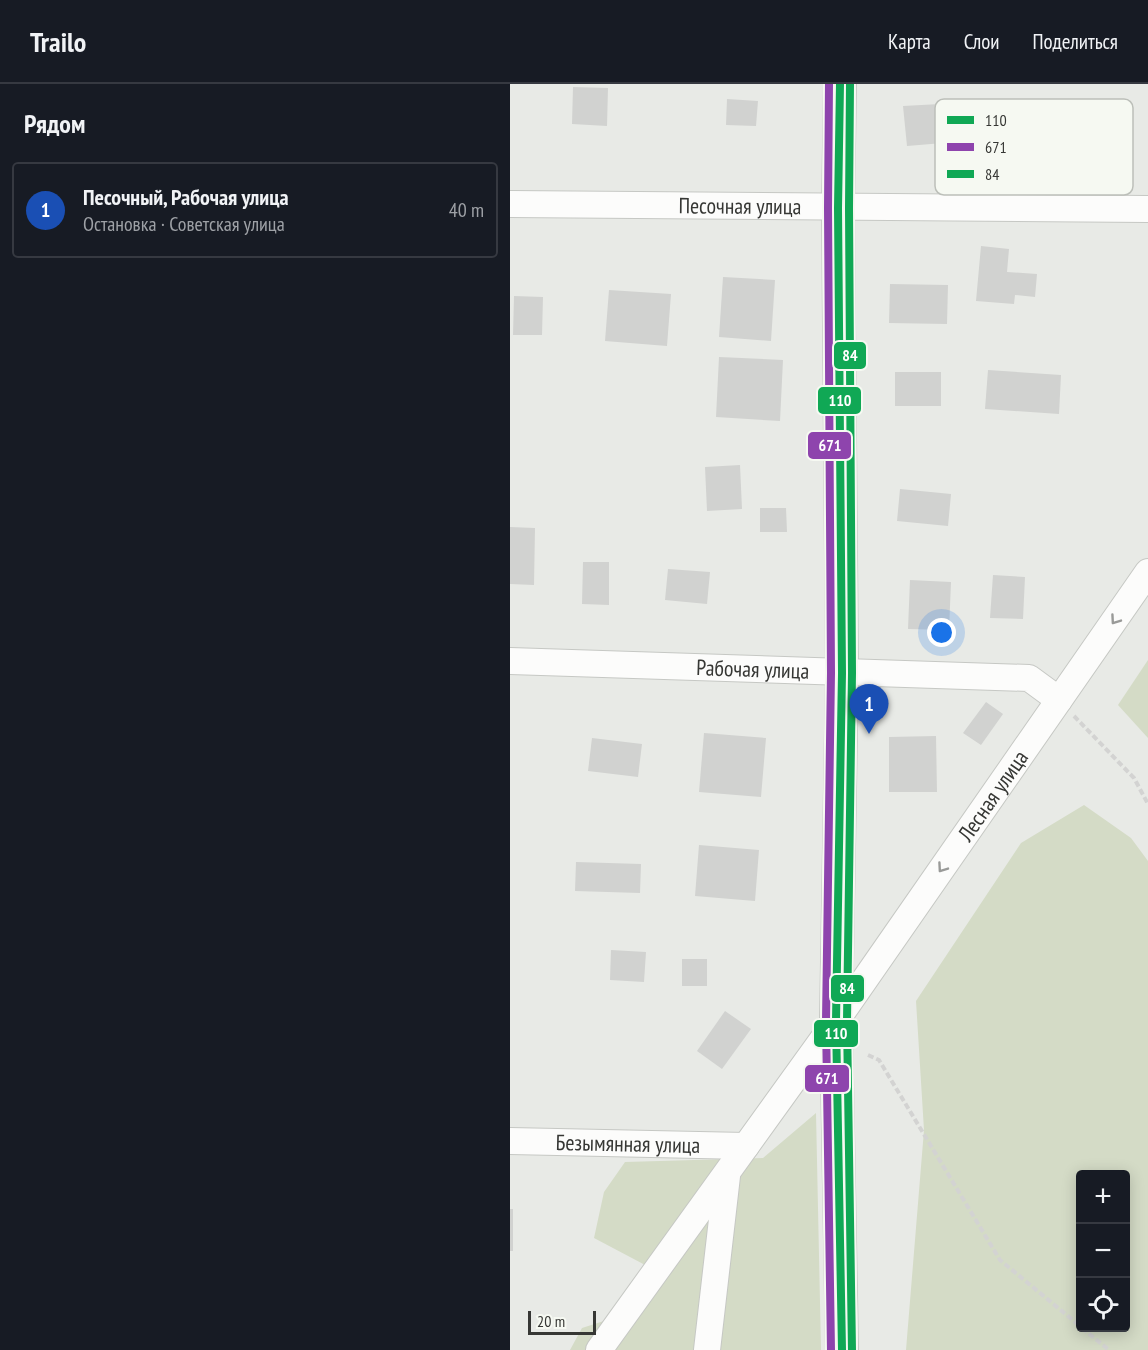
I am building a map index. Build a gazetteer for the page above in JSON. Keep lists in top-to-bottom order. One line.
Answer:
{"streets":{"street":["Песочная улица","Рабочая улица","Лесная улица","Безымянная улица"]},"crossings":[["Рабочая улица","Лесная улица"],["Лесная улица","Безымянная улица"]],"one_way":["Лесная улица"],"lines":["transit line 110","transit line 671","transit line 84"],"legend":["110","671","84"],"scale_bar":"20 m","page":{"header":"Trailo","nav":["Карта","Слои","Поделиться"],"heading":"Рядом","list":[{"mark":"1","name":"Песочный, Рабочая улица","note":"Остановка · Советская улица","value":"40 m"}],"pins":"1","map_buttons":["+","−"],"scale":"20 m"}}
